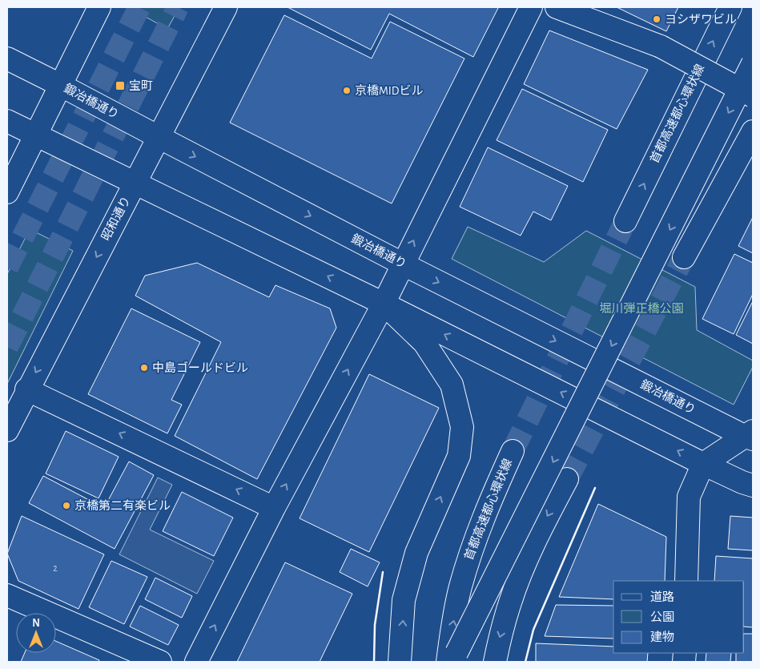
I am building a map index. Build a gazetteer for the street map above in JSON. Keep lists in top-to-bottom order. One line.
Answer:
{"streets":{"main road":["鍛冶橋通り","首都高速都心環状線","昭和通り"]},"crossings":[["鍛冶橋通り","昭和通り"]],"one_way":["昭和通り"],"parks":["堀川弾正橋公園"],"places":{"other":["ヨシザワビル","京橋MIDビル","中島ゴールドビル","京橋第二有楽ビル"],"transit":["宝町"]},"house_numbers":["2"],"legend":["道路","公園","建物"],"north":"top"}
